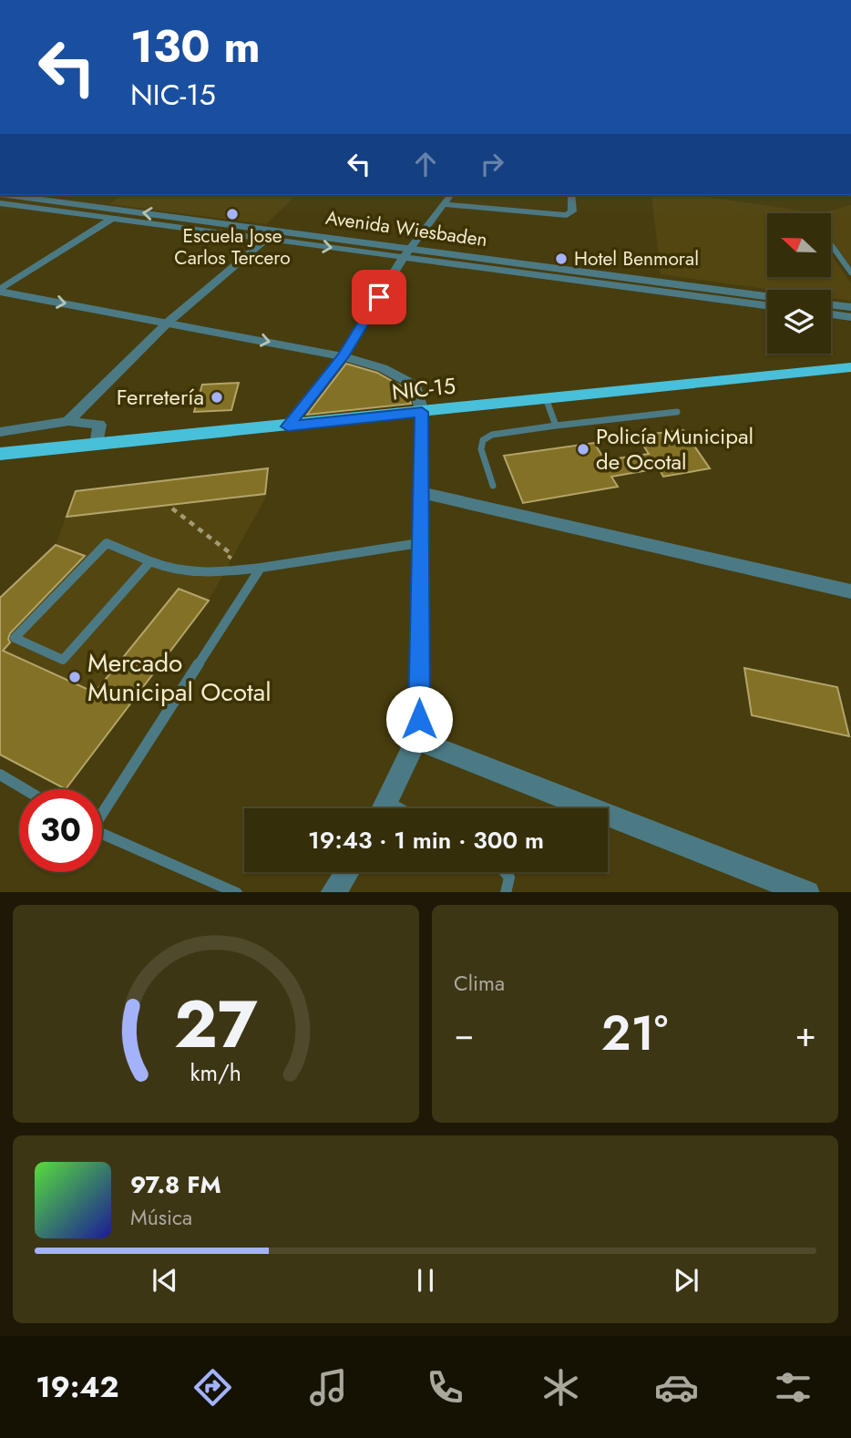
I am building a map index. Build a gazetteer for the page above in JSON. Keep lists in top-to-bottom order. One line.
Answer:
{"streets":{"highway":["NIC-15"],"street":["Avenida Wiesbaden"]},"places":["Escuela Jose Carlos Tercero","Hotel Benmoral","Ferretería","Policía Municipal de Ocotal","Mercado Municipal Ocotal"],"north":"left","page":{"turn":["130 m","NIC-15"],"limit":"30","trip":"19:43 · 1 min · 300 m","tile":"Clima","heat":["−","21°","+"],"song":["97.8 FM","Música"],"tabs":"19:42","gauge":["27","km/h"]}}
